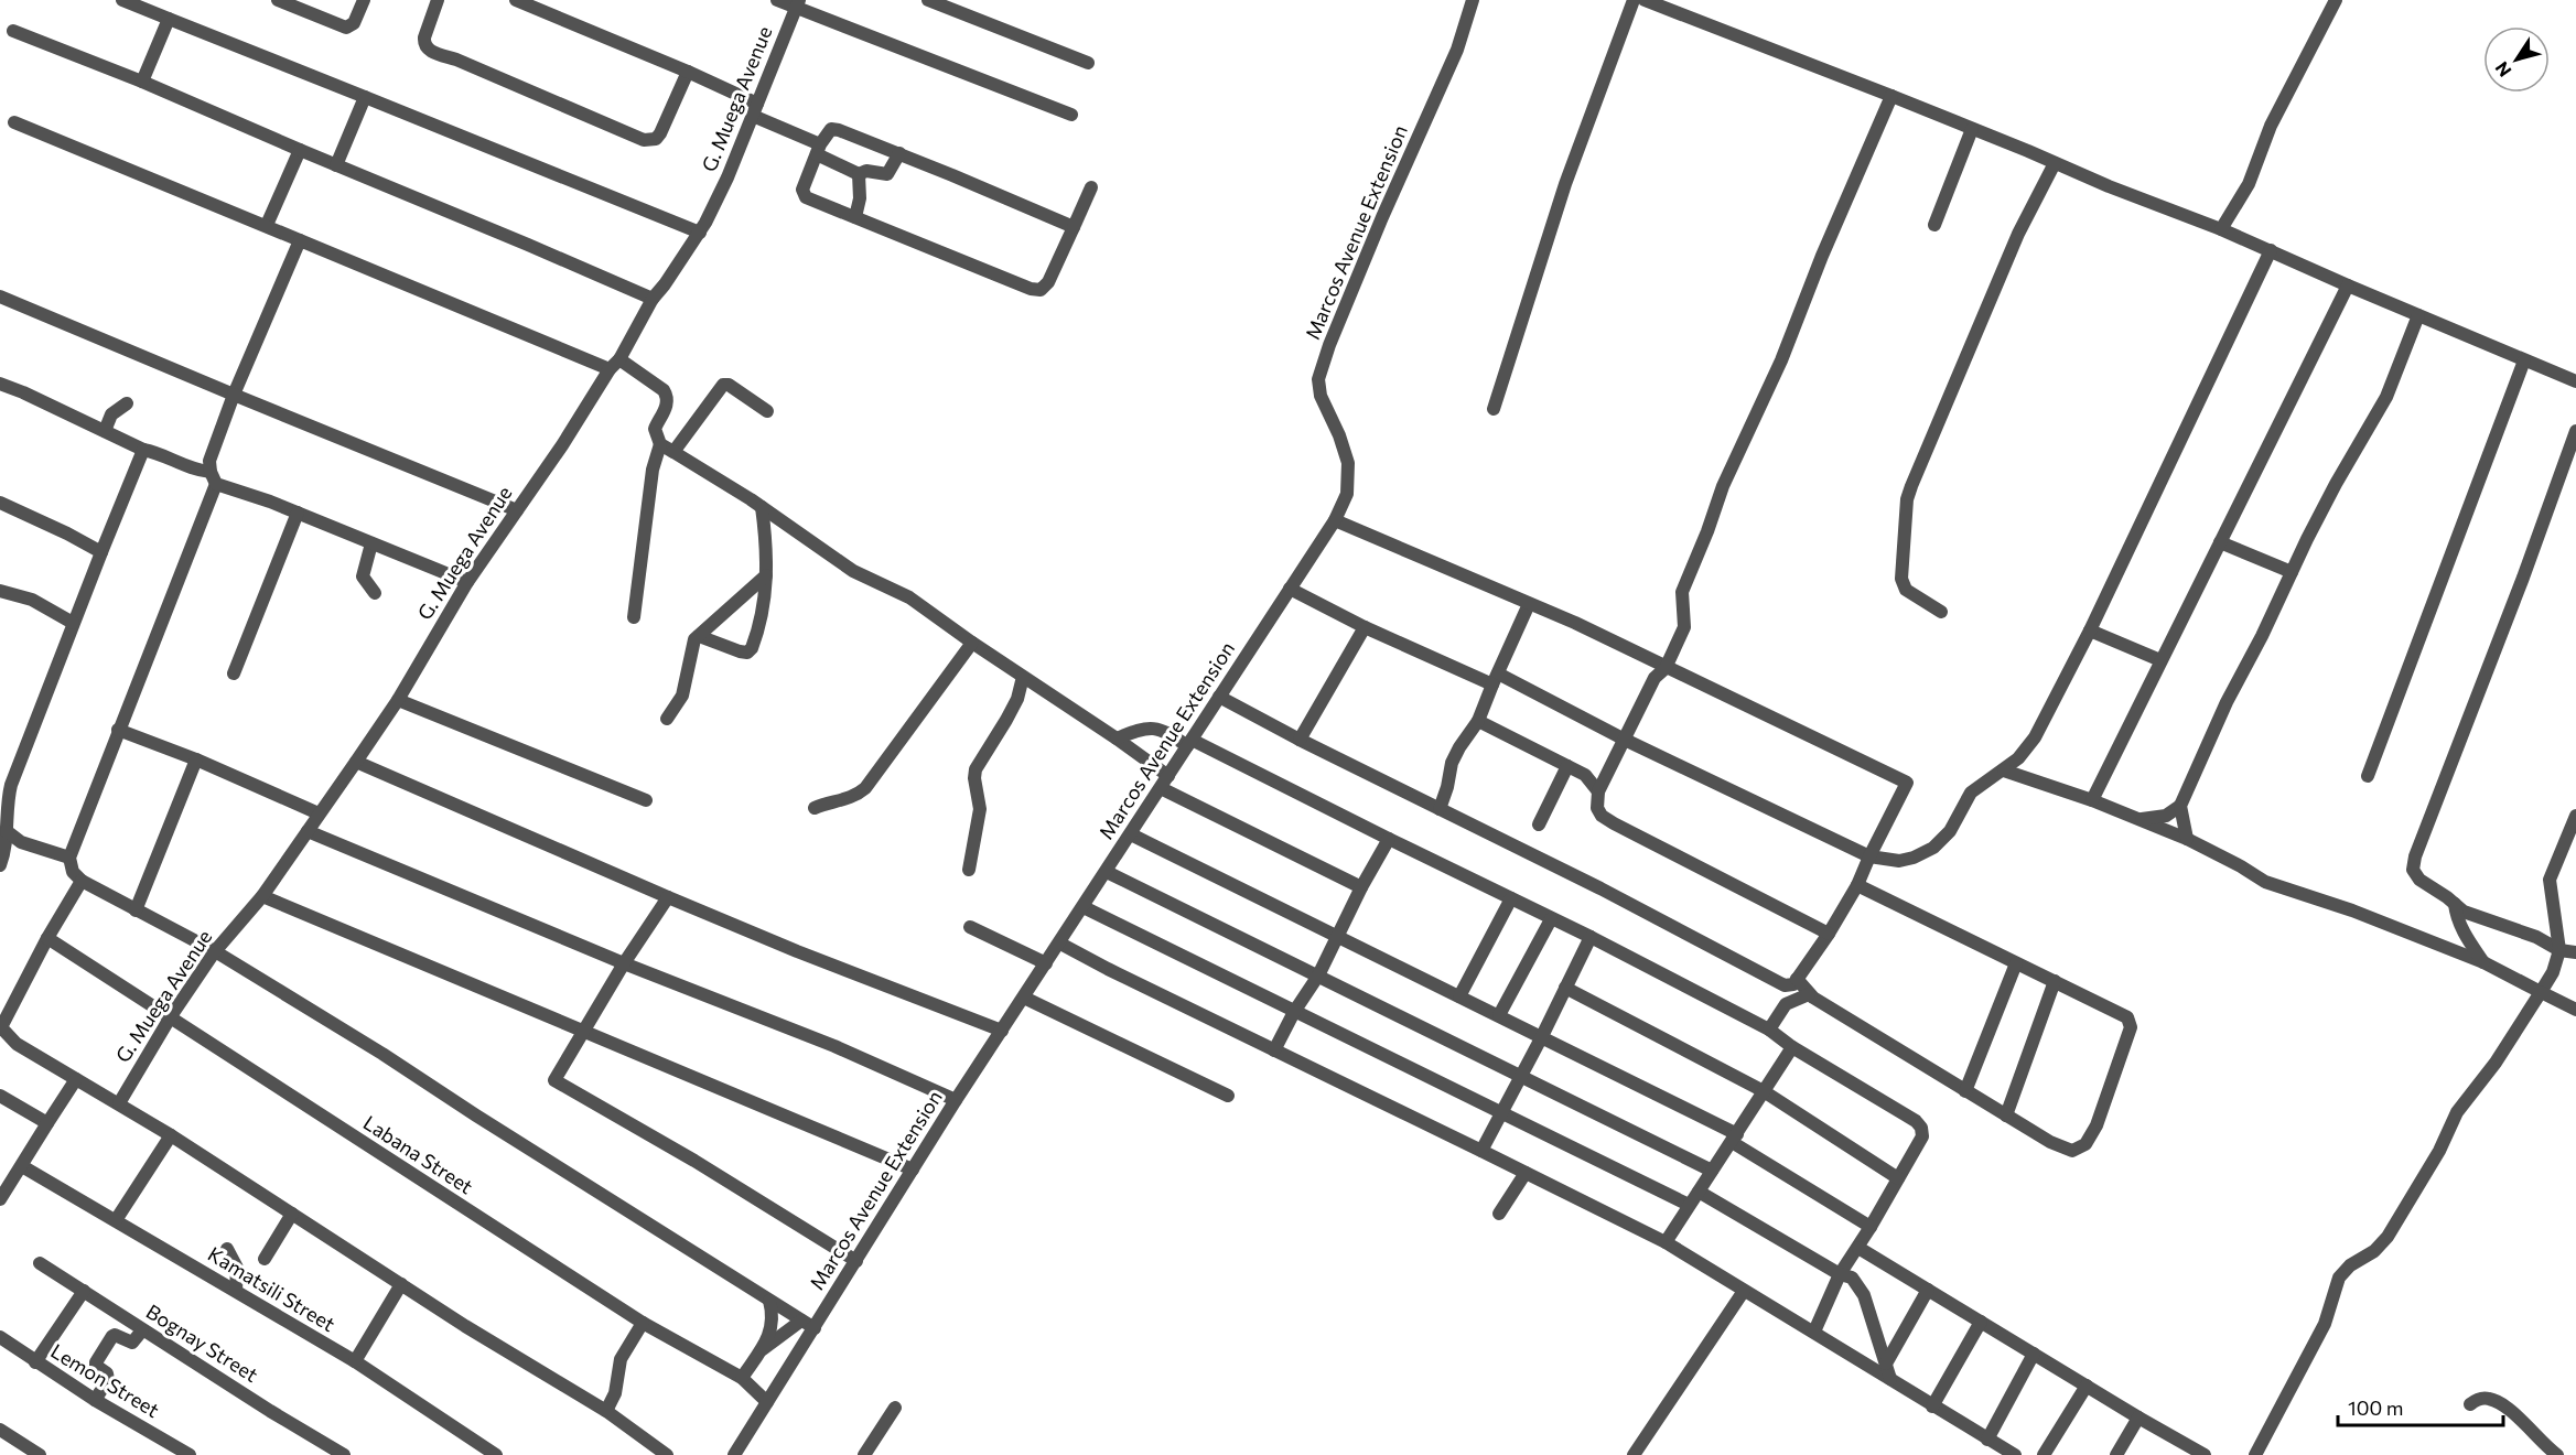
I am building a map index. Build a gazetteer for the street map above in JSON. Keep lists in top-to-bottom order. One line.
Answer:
{"streets":{"street":["G. Muega Avenue","Marcos Avenue Extension","Labana Street","Kamatsili Street","Bognay Street","Lemon Street"]},"crossings":[["G. Muega Avenue","Labana Street"],["Marcos Avenue Extension","Labana Street"]],"scale_bar":"100 m","north":"bottom left"}
